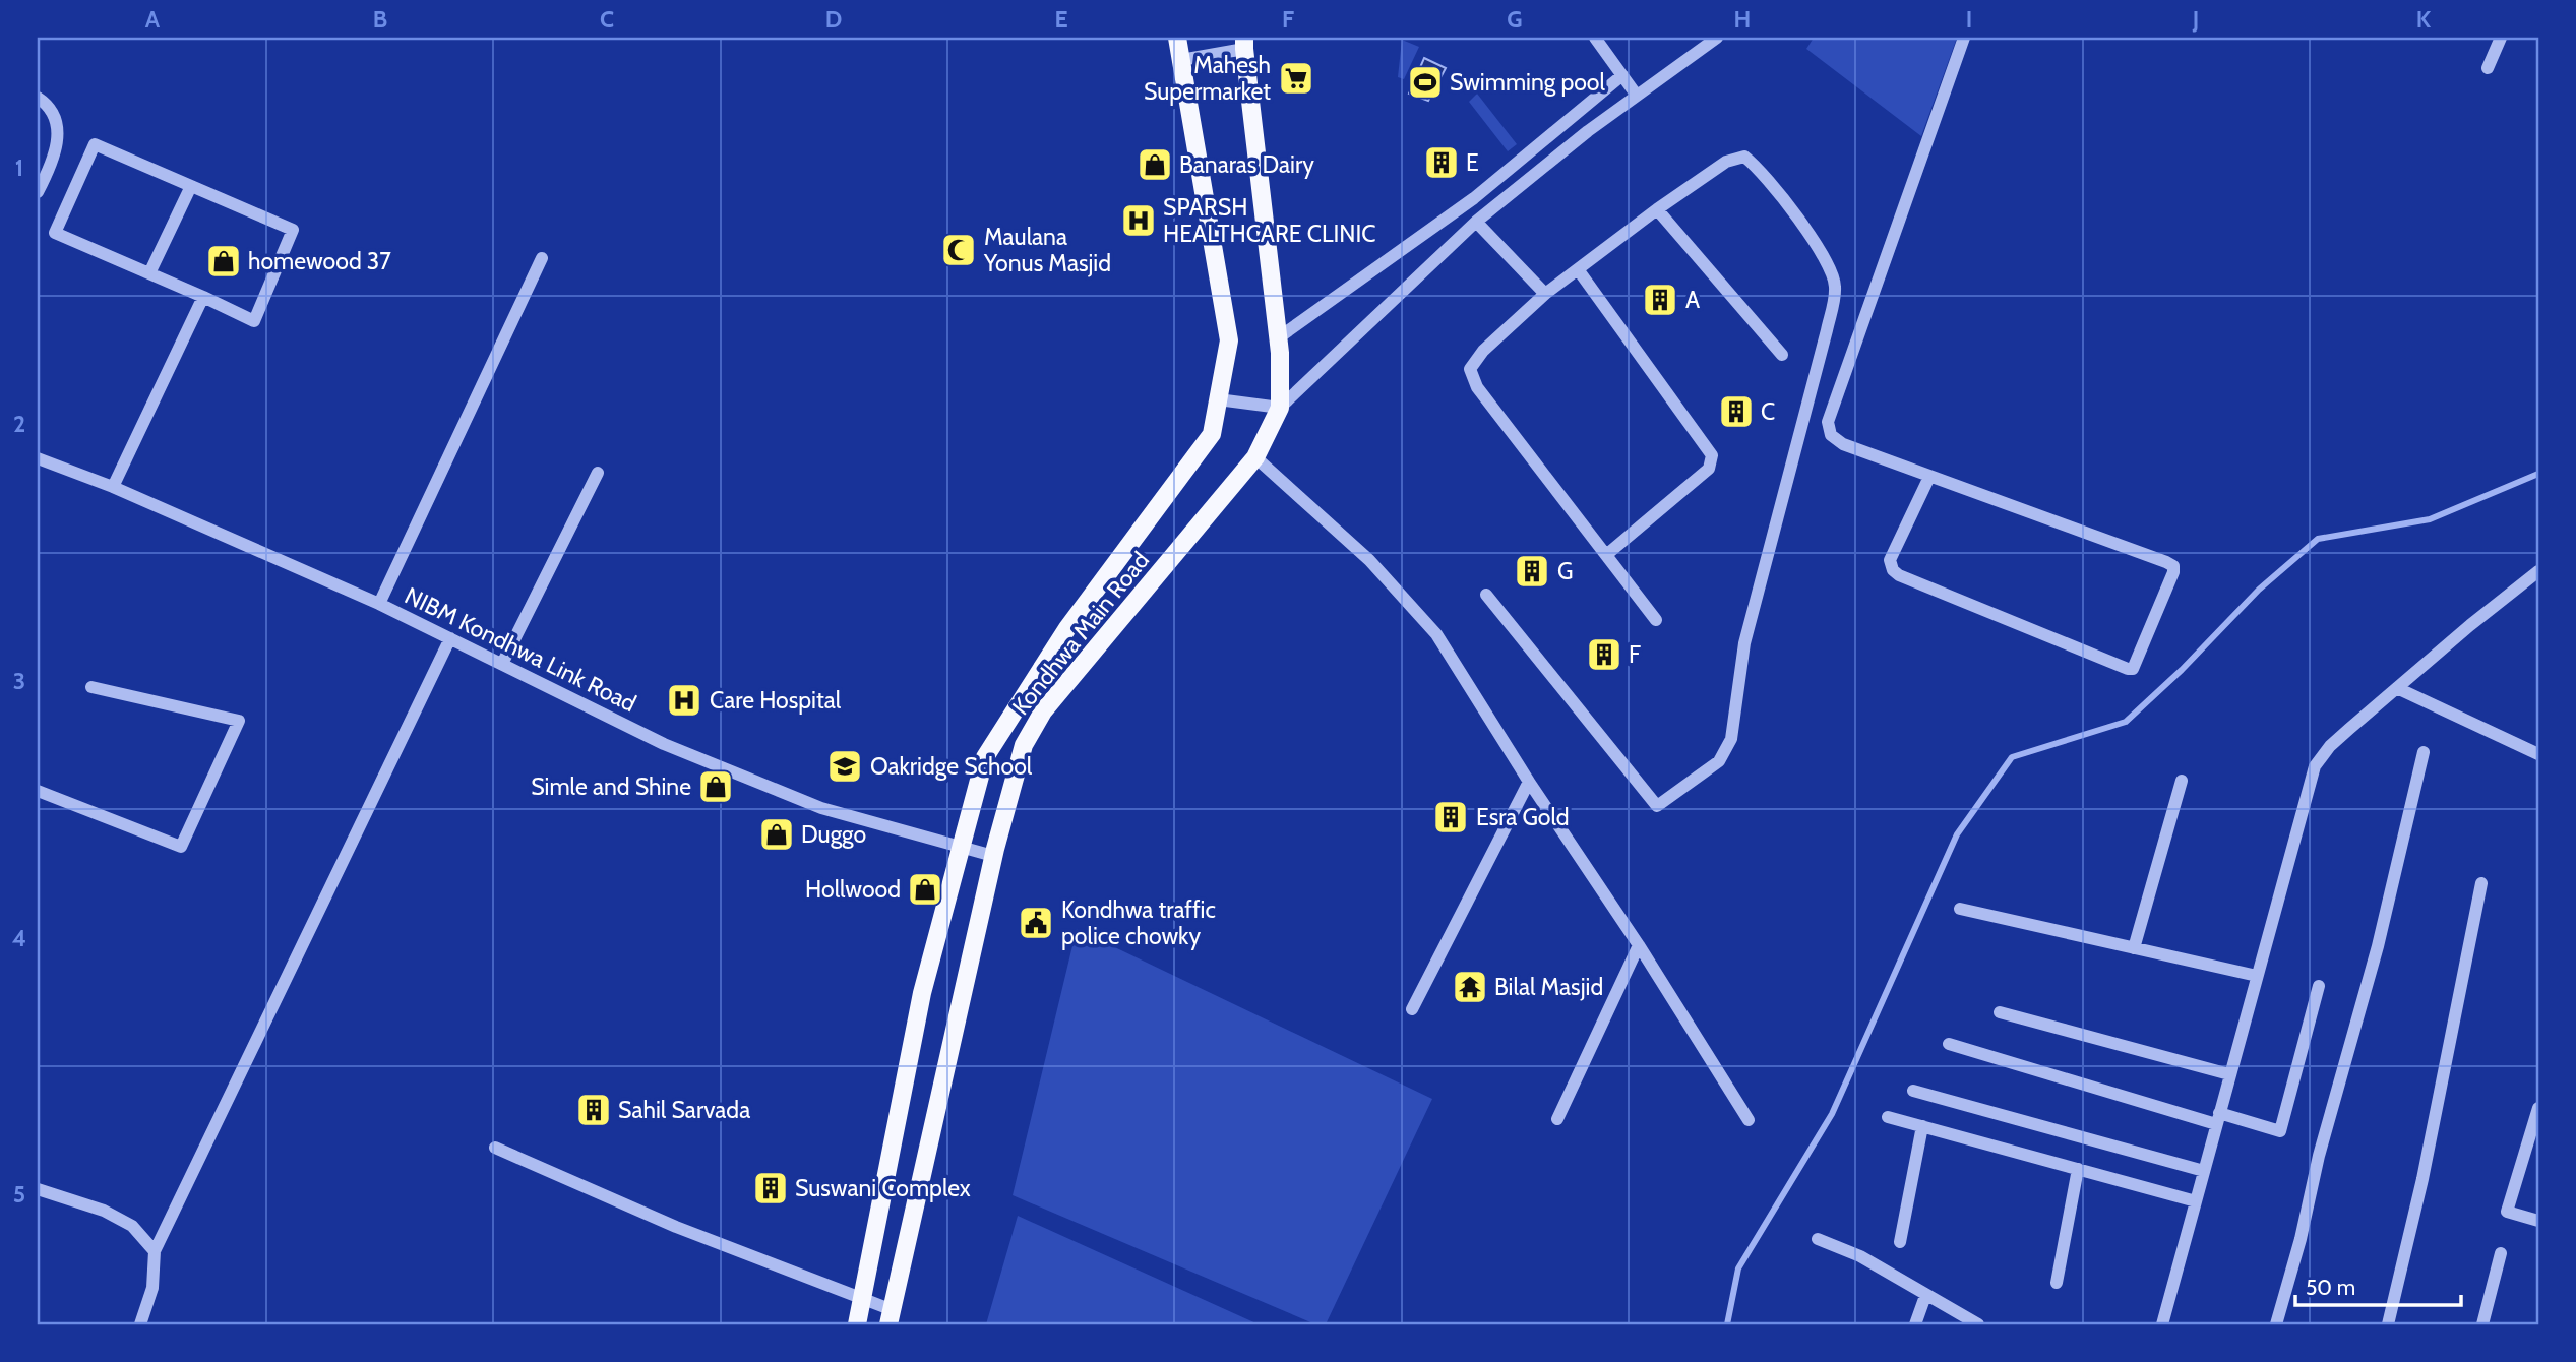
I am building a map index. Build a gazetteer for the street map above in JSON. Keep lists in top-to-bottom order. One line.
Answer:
{"streets":{"main road":["Kondhwa Main Road"],"street":["NIBM Kondhwa Link Road"]},"crossings":[["Kondhwa Main Road","NIBM Kondhwa Link Road"]],"places":{"supermarket":["Mahesh Supermarket"],"sports":["Swimming pool"],"building":["E","A","C","G","F","Esra Gold","Sahil Sarvada","Suswani Complex"],"shop":["Banaras Dairy","homewood 37","Simle and Shine","Duggo","Hollwood"],"hospital":["SPARSH HEALTHCARE CLINIC","Care Hospital"],"mosque":["Maulana Yonus Masjid"],"school or university":["Oakridge School"],"public building":["Kondhwa traffic police chowky"],"temple":["Bilal Masjid"]},"scale_bar":"50 m","grid":{"columns":["A","B","C","D","E","F","G","H","I","J","K"],"rows":["1","2","3","4","5"]}}
